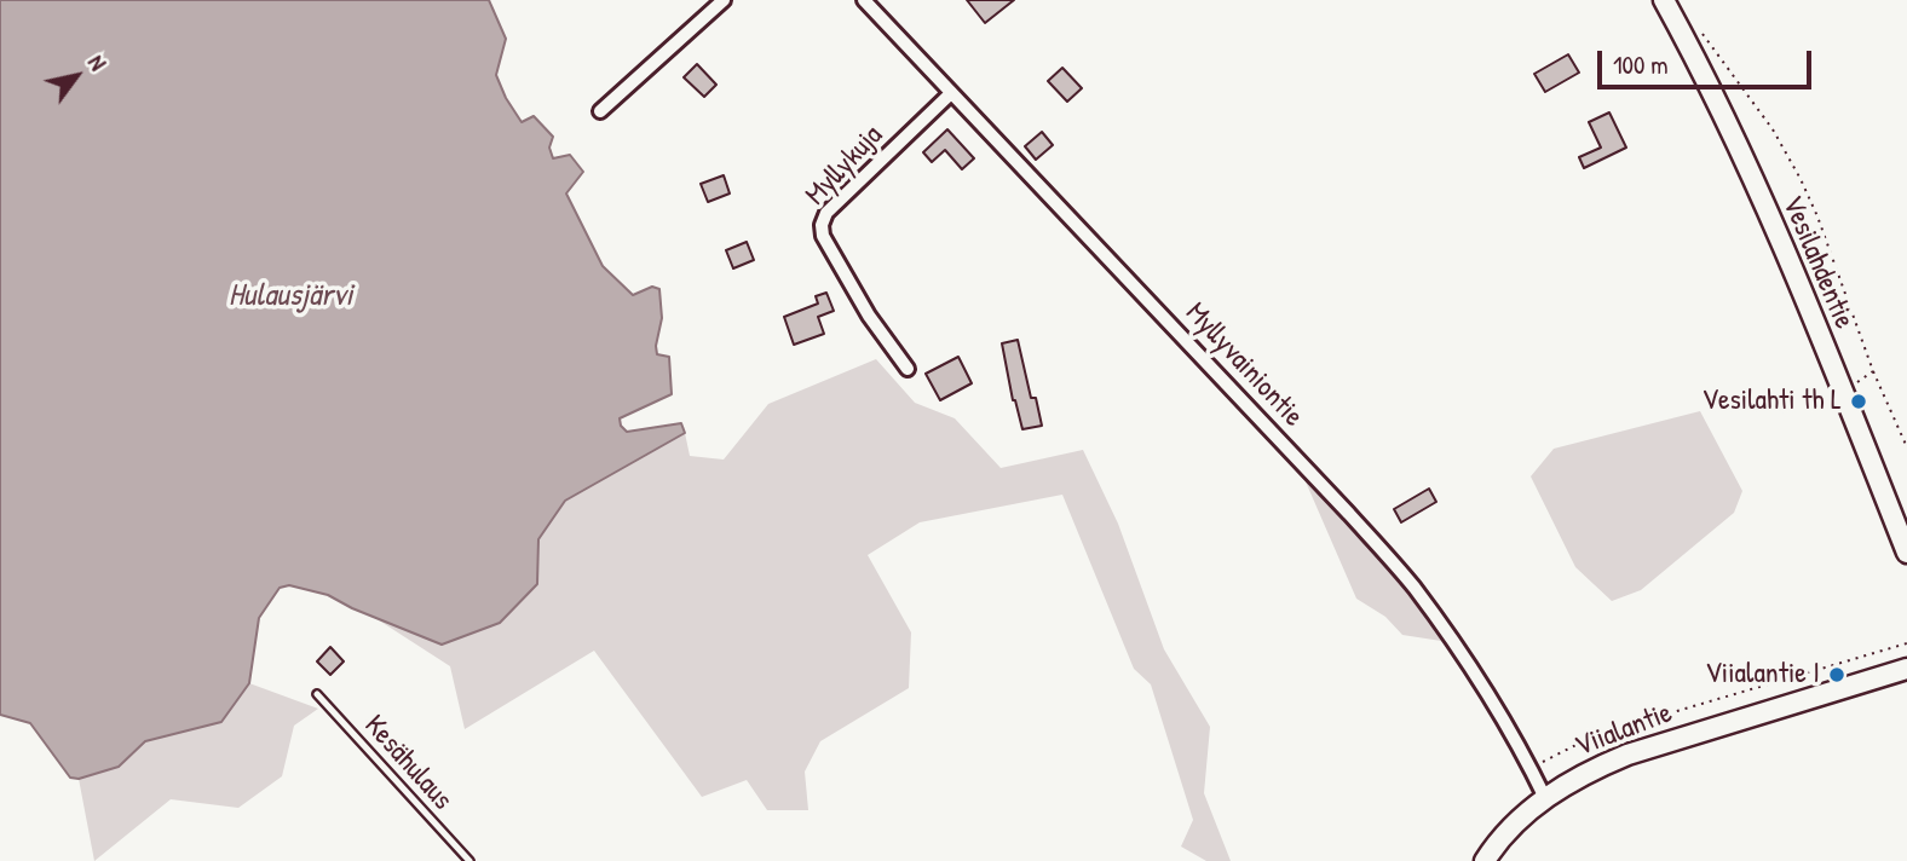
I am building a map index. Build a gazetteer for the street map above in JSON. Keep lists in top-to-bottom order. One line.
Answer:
{"streets":{"main road":["Vesilahdentie","Viialantie"],"street":["Myllykuja","Myllyvainiontie"],"lane":["Kesähulaus"]},"crossings":[["Myllykuja","Myllyvainiontie"],["Myllyvainiontie","Viialantie"]],"water":["Hulausjärvi"],"places":["Vesilahti th L","Viialantie I"],"scale_bar":"100 m","north":"top right"}
